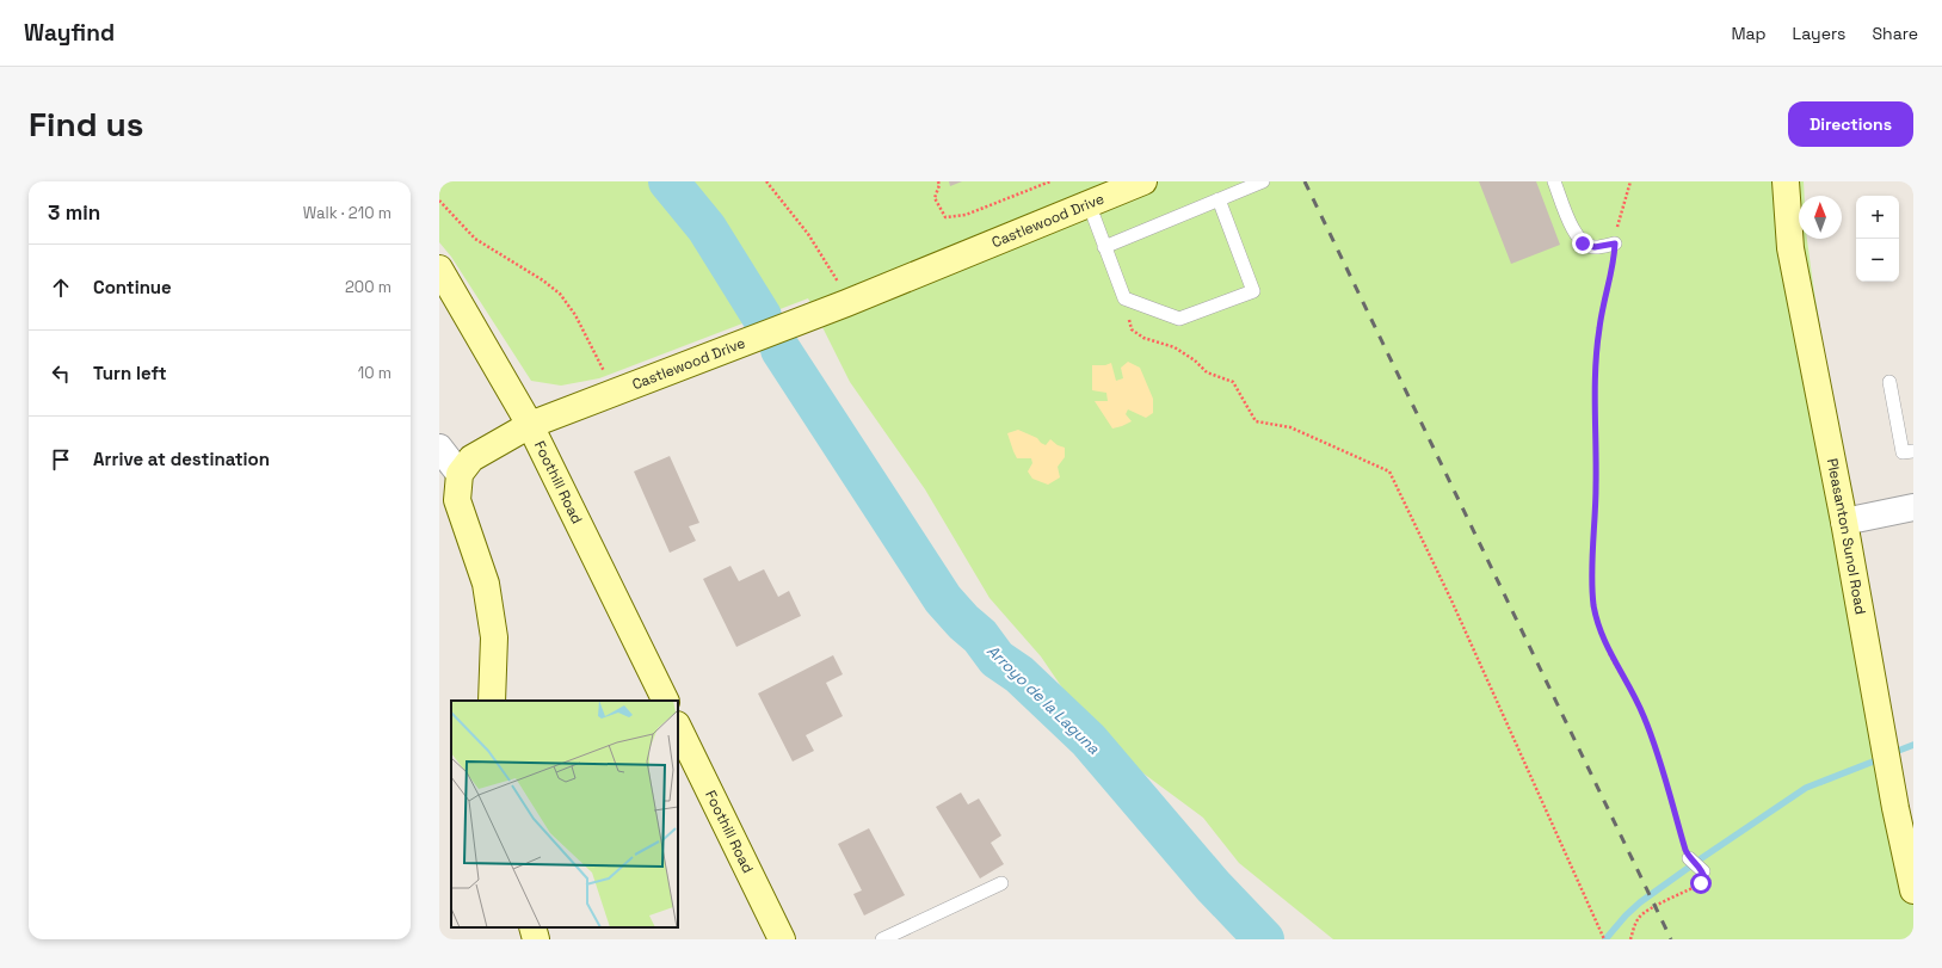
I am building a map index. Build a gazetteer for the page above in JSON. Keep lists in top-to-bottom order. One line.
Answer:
{"streets":{"street":["Castlewood Drive","Foothill Road","Pleasanton Sunol Road"]},"crossings":[["Castlewood Drive","Foothill Road"]],"water":["Arroyo de la Laguna"],"north":"top","page":{"header":"Wayfind","nav":["Map","Layers","Share"],"buttons":"Directions","title":"Find us","heading":["3 min","Walk · 210 m"],"map_buttons":["+","−"],"list":[["Continue","200 m"],["Turn left","10 m"],"Arrive at destination"]}}
